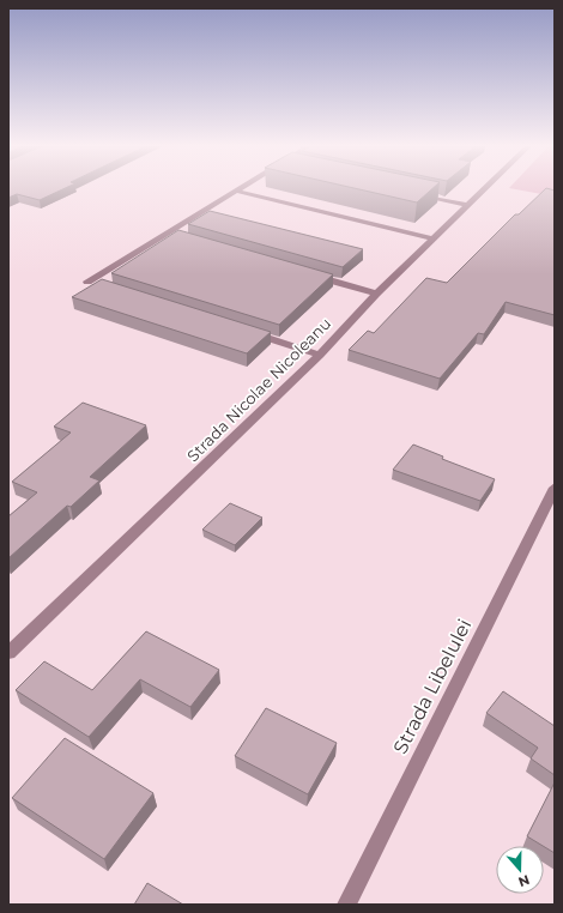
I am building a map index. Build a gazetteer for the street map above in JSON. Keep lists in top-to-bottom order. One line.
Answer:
{"streets":{"street":["Strada Nicolae Nicoleanu","Strada Libelulei"]},"north":"bottom"}
